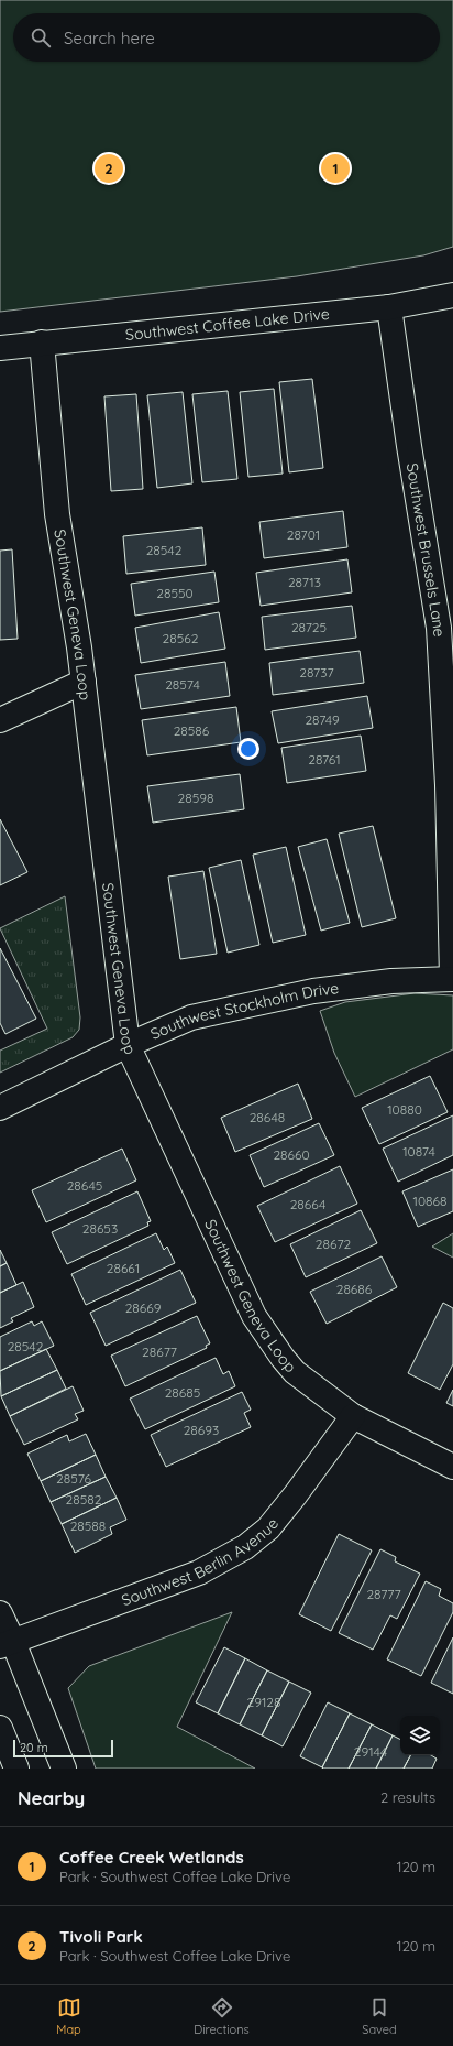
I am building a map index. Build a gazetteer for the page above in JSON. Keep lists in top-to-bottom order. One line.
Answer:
{"streets":{"street":["Southwest Coffee Lake Drive","Southwest Brussels Lane","Southwest Geneva Loop","Southwest Stockholm Drive","Southwest Berlin Avenue"]},"crossings":[["Southwest Coffee Lake Drive","Southwest Brussels Lane"],["Southwest Coffee Lake Drive","Southwest Geneva Loop"],["Southwest Brussels Lane","Southwest Stockholm Drive"],["Southwest Geneva Loop","Southwest Stockholm Drive"],["Southwest Geneva Loop","Southwest Berlin Avenue"]],"house_numbers":["28701","28542","28713","28550","28725","28562","28737","28574","28749","28586","28761","28598","10880","28648","10874","28660","28645","10868","28664","28653","28672","28661","28686","28669","28542","28677","28685","28693","28576","28582","28588","28777","29128","29144"],"scale_bar":"20 m","page":{"search":"Search here","pins":["1","2"],"scale":"20 m","heading":["Nearby","2 results"],"list":[{"mark":"1","name":"Coffee Creek Wetlands","note":"Park · Southwest Coffee Lake Drive","value":"120 m"},{"mark":"2","name":"Tivoli Park","note":"Park · Southwest Coffee Lake Drive","value":"120 m"}],"nav":["Map","Directions","Saved"]}}
